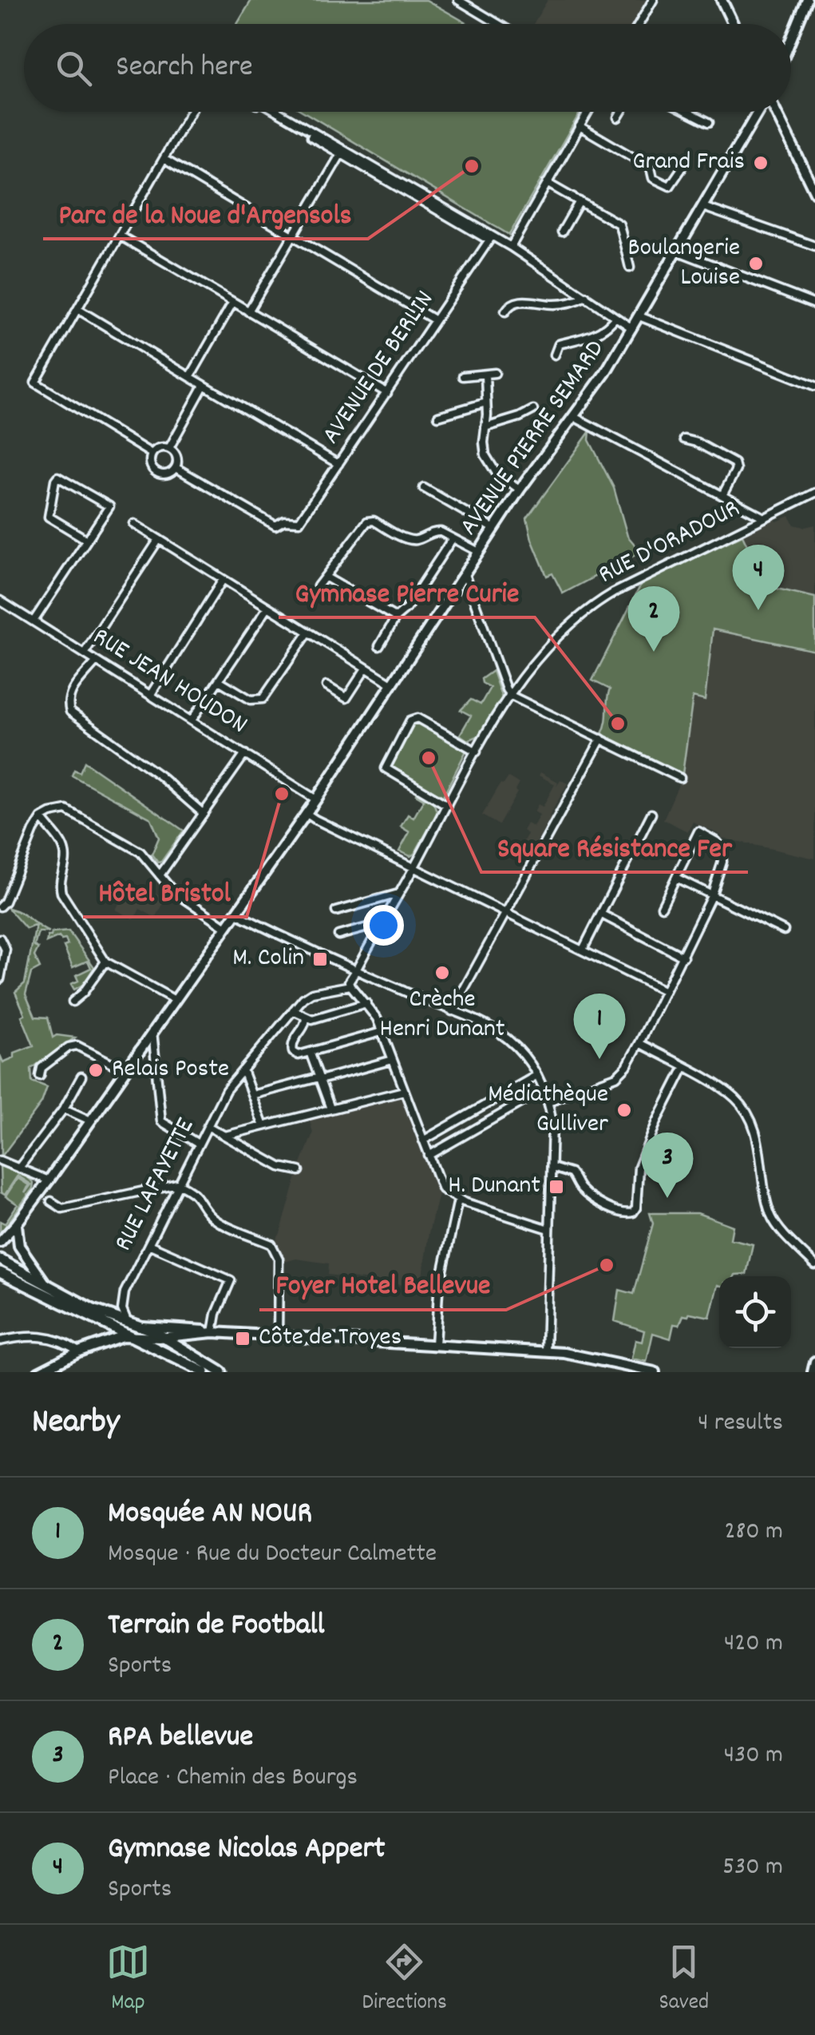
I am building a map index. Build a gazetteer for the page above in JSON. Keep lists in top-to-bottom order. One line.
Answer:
{"streets":{"main road":["AVENUE PIERRE SEMARD"],"street":["AVENUE DE BERLIN","RUE D'ORADOUR","RUE JEAN HOUDON","RUE LAFAYETTE"]},"crossings":[["AVENUE PIERRE SEMARD","RUE JEAN HOUDON"],["RUE D'ORADOUR","RUE LAFAYETTE"]],"places":{"other":["Grand Frais","Parc de la Noue d'Argensols","Boulangerie Louise","Gymnase Pierre Curie","Square Résistance Fer","Hôtel Bristol","Crèche Henri Dunant","Relais Poste","Médiathèque Gulliver","Foyer Hotel Bellevue"],"transit":["M. Colin","H. Dunant","Côte de Troyes"]},"page":{"search":"Search here","pins":["4","2","1","3"],"heading":["Nearby","4 results"],"list":[{"mark":"1","name":"Mosquée AN NOUR","note":"Mosque · Rue du Docteur Calmette","value":"280 m"},{"mark":"2","name":"Terrain de Football","note":"Sports","value":"420 m"},{"mark":"3","name":"RPA bellevue","note":"Place · Chemin des Bourgs","value":"430 m"},{"mark":"4","name":"Gymnase Nicolas Appert","note":"Sports","value":"530 m"}],"nav":["Map","Directions","Saved"]}}
